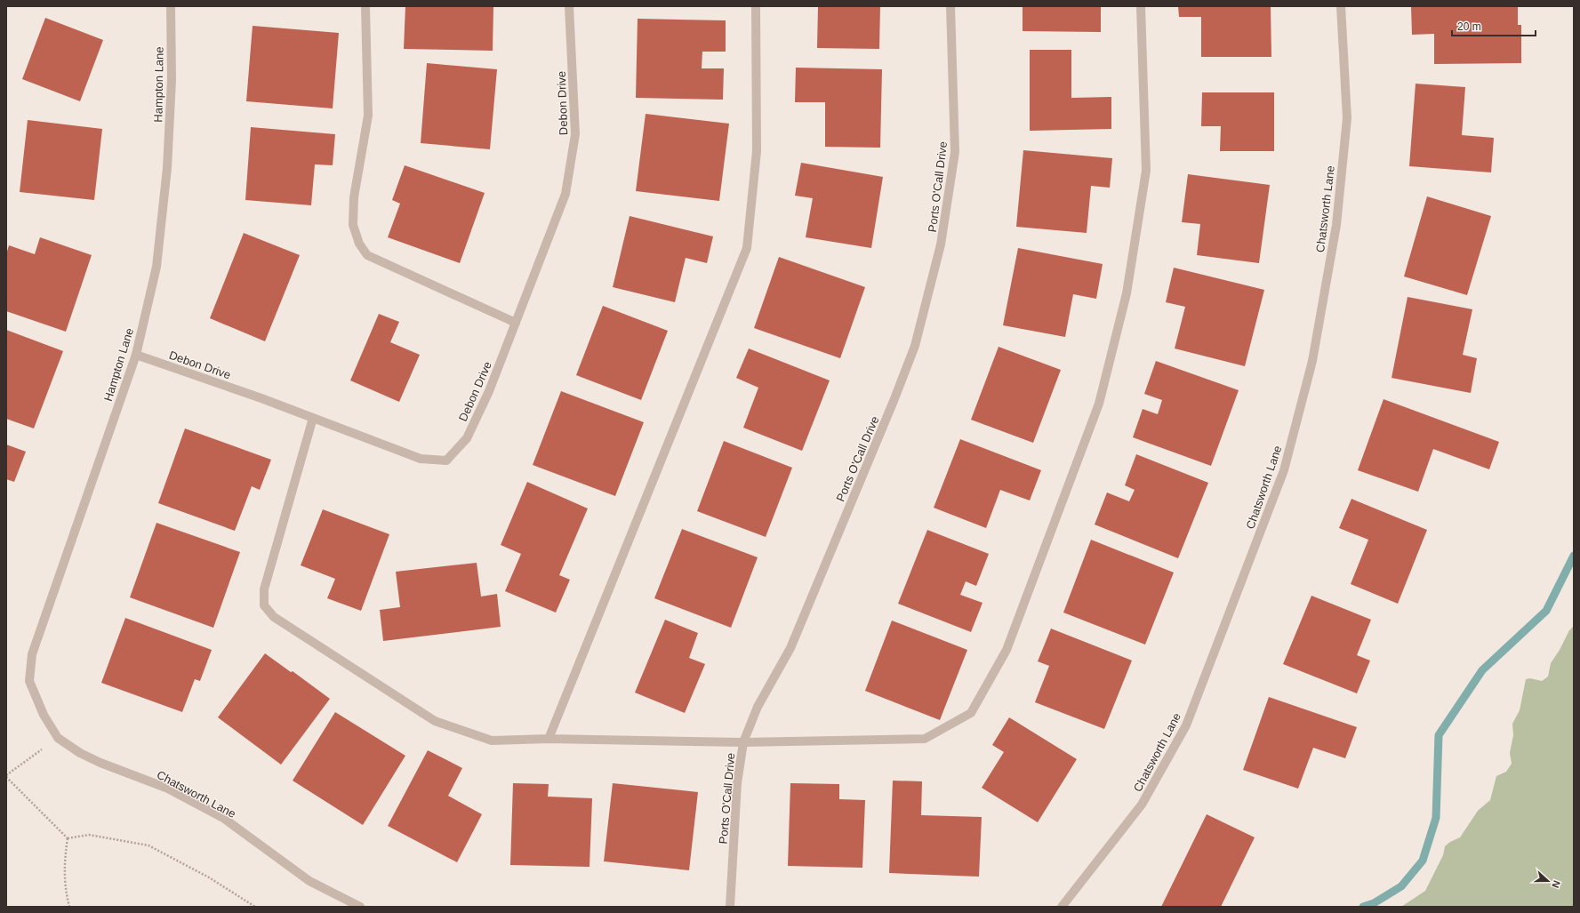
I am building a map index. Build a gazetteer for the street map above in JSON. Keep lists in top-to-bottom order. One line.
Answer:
{"streets":{"street":["Hampton Lane","Debon Drive","Ports O'Call Drive","Chatsworth Lane"]},"crossings":[["Hampton Lane","Debon Drive"],["Hampton Lane","Chatsworth Lane"]],"scale_bar":"20 m","north":"right"}
